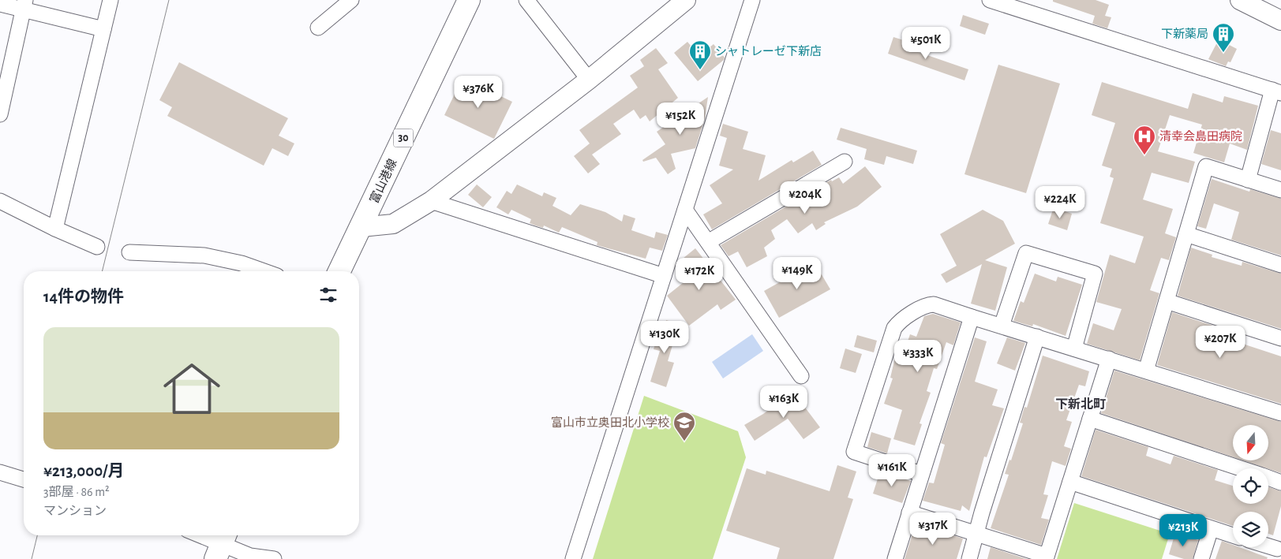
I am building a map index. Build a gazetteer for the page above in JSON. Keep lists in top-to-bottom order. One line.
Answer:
{"streets":{"main road":["30","富山港線"]},"districts":["下新北町"],"places":{"building":["下新薬局","シャトレーゼ下新店"],"hospital":["清幸会島田病院"],"school or university":["富山市立奥田北小学校"]},"north":"bottom","page":{"price":["¥501K","¥376K","¥152K","¥204K","¥224K","¥149K","¥172K","¥130K","¥207K","¥333K","¥163K","¥161K","¥317K","¥213K"],"heading":"14件の物件","list":[{"name":"¥213,000/月","note":"3部屋 · 86 m² · マンション"}]}}
